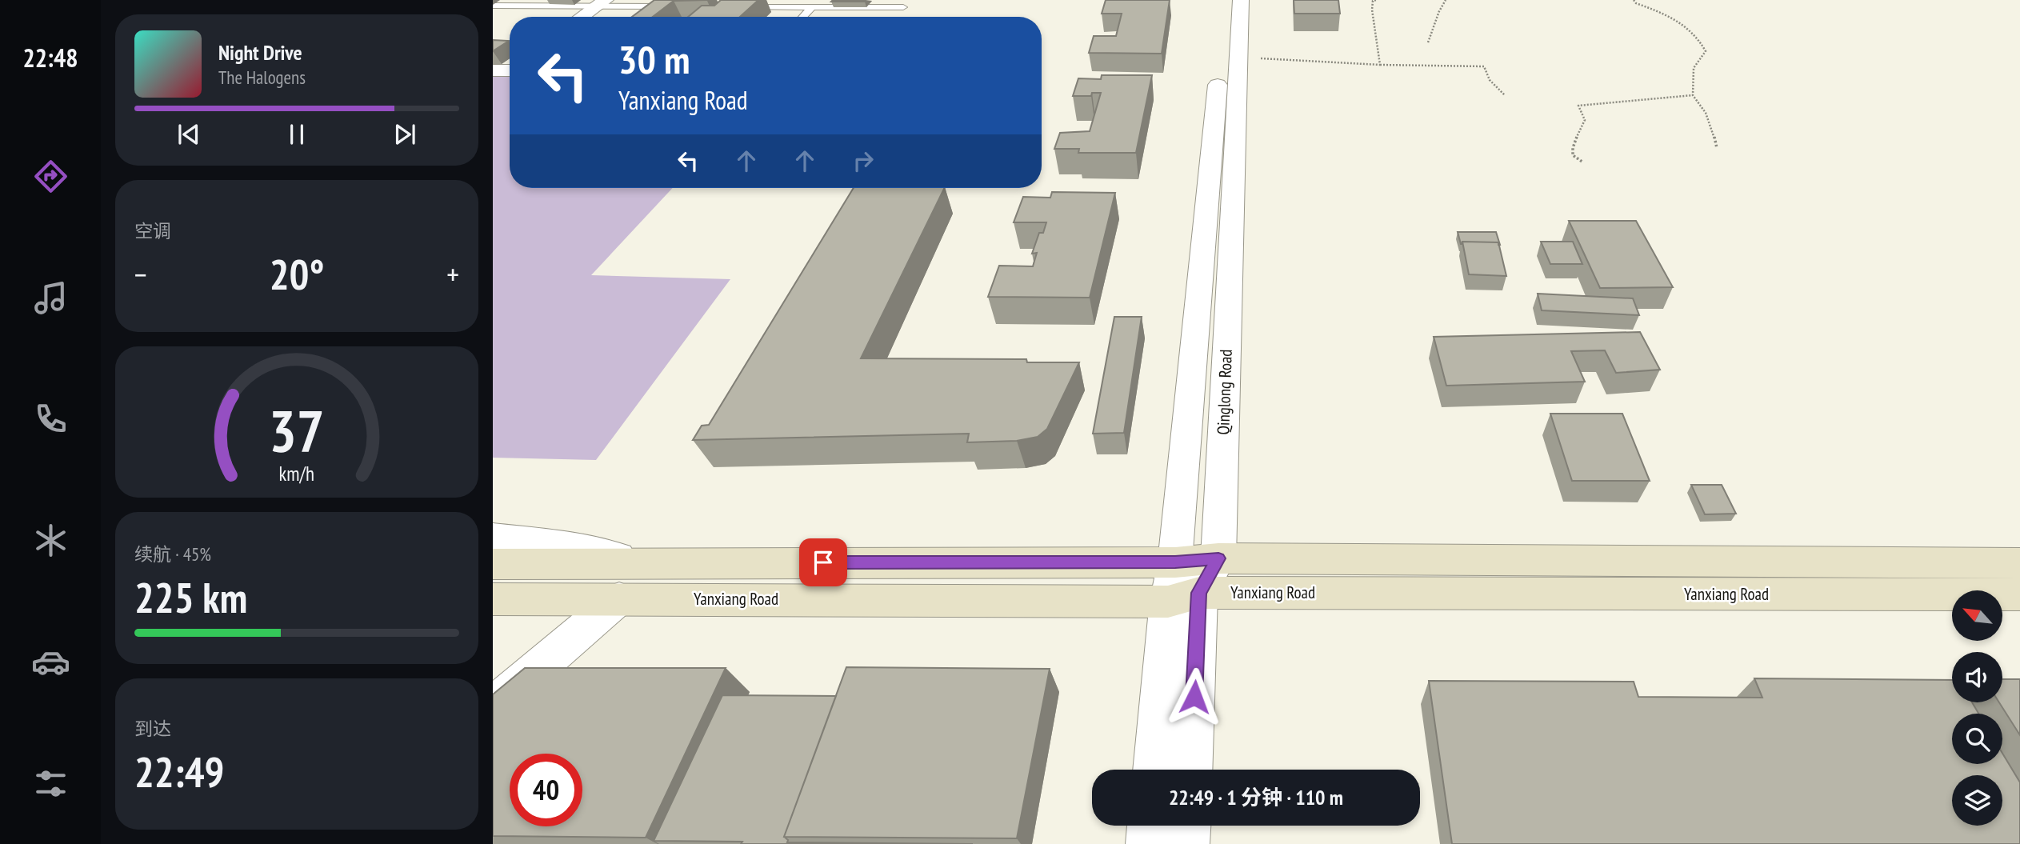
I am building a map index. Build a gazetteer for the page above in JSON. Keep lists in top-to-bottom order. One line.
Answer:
{"streets":{"main road":["Yanxiang Road"],"street":["Qinglong Road"]},"crossings":[["Qinglong Road","Yanxiang Road"]],"north":"top left","page":{"tabs":"22:48","turn":["30 m","Yanxiang Road"],"song":["Night Drive","The Halogens"],"tile":["空调",["续航 · 45%","225 km"],["到达","22:49"]],"heat":["−","20°","+"],"limit":"40","trip":"22:49 · 1 分钟 · 110 m","gauge":["37","km/h"]}}
